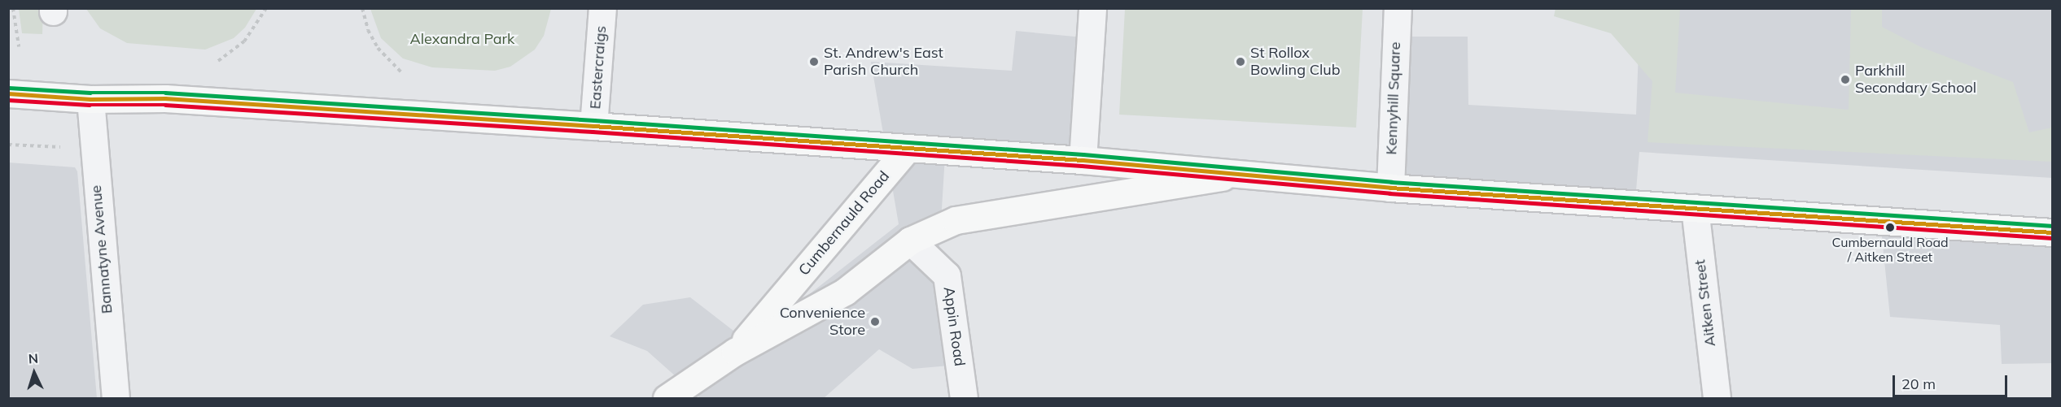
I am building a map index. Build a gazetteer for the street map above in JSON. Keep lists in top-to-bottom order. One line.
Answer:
{"streets":{"main road":["Cumbernauld Road"],"street":["Eastercraigs","Kennyhill Square","Bannatyne Avenue","Aitken Street","Appin Road"]},"crossings":[["Kennyhill Square","Cumbernauld Road"],["Cumbernauld Road","Aitken Street"],["Cumbernauld Road","Appin Road"]],"parks":["Alexandra Park"],"places":["St. Andrew's East Parish Church","St Rollox Bowling Club","Parkhill Secondary School","Cumbernauld Road / Aitken Street","Convenience Store"],"scale_bar":"20 m","north":"top"}
